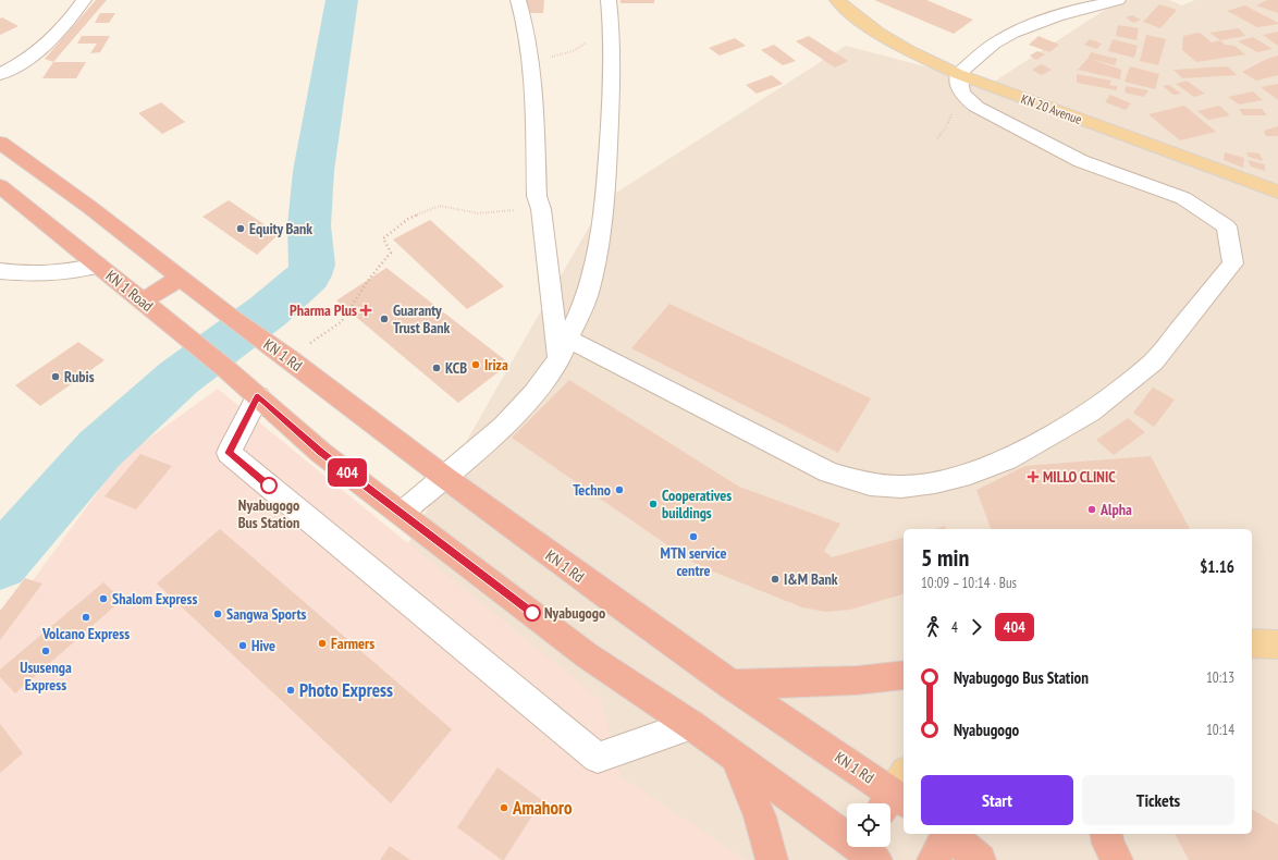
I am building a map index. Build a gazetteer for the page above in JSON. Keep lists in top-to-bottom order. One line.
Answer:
{"streets":{"highway":["KN 1 Road","KN 1 Rd"],"main road":["KN 20 Avenue"]},"places":{"other":["Equity Bank","Guaranty Trust Bank","Iriza","KCB","Rubis","Nyabugogo Bus Station","Techno","Cooperatives buildings","Alpha","MTN service centre","I&M Bank","Shalom Express","Nyabugogo","Sangwa Sports","Volcano Express","Farmers","Hive","Ususenga Express","Photo Express","Amahoro"],"health":["Pharma Plus","MILLO CLINIC"]},"lines":["bus line 404"],"page":{"on_map":"404","heading":["5 min","10:09 – 10:14 · Bus","$1.16"],"legs":["4","404"],"list":[{"name":"Nyabugogo Bus Station","value":"10:13"},{"name":"Nyabugogo","value":"10:14"}],"buttons":["Start","Tickets"]}}
